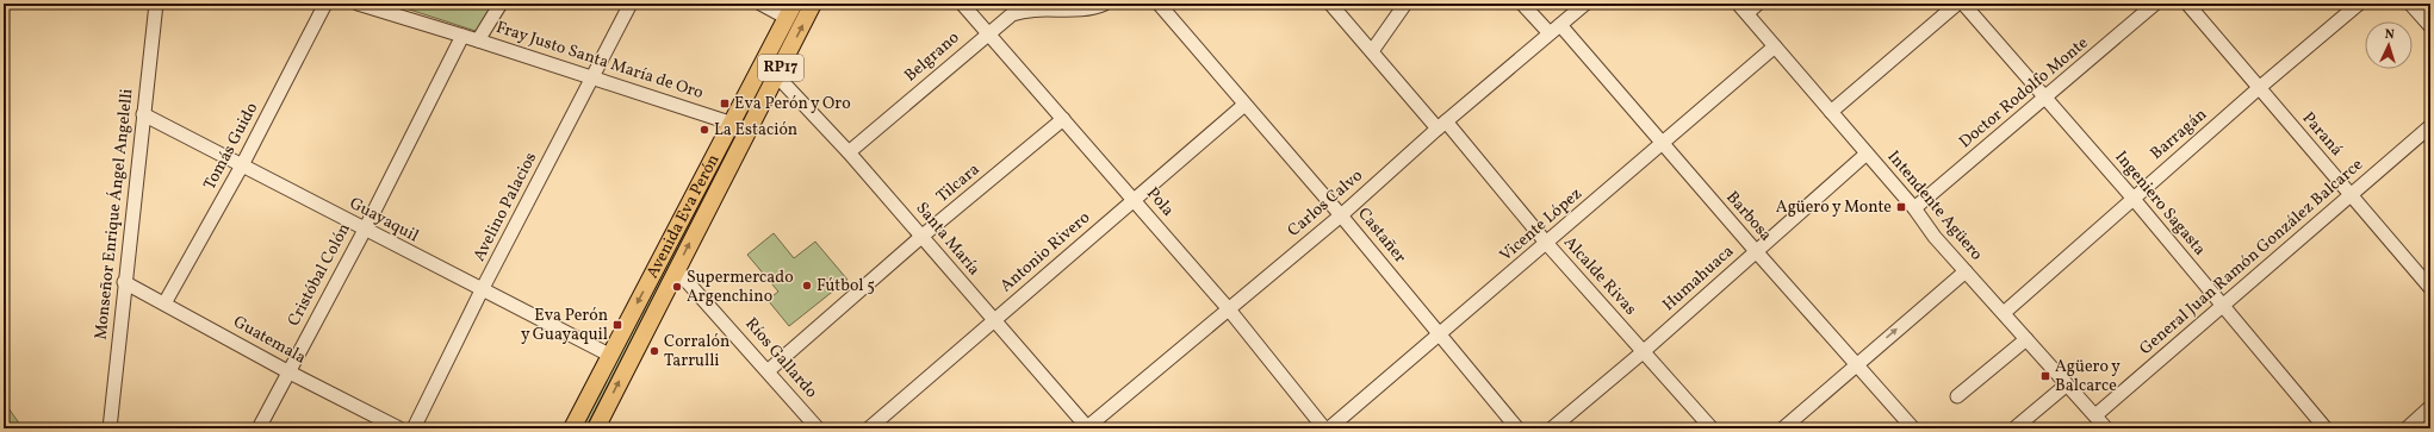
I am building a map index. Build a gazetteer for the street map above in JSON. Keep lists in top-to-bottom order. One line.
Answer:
{"streets":{"main road":["RP17","Avenida Eva Perón"],"street":["Belgrano","Fray Justo Santa María de Oro","Doctor Rodolfo Monte","Barragán","Paraná","Tomás Guido","Tilcara","Pola","Carlos Calvo","Ingeniero Sagasta","Intendente Agüero","Avelino Palacios","Monseñor Enrique Ángel Angelelli","Barbosa","Guayaquil","Vicente López","Castañer","Santa María","Antonio Rivero","General Juan Ramón González Balcarce","Cristóbal Colón","Alcalde Rivas","Humahuaca","Guatemala","Ríos Gallardo"]},"crossings":[["Belgrano","Pola"],["Belgrano","Santa María"],["Fray Justo Santa María de Oro","Avelino Palacios"],["Fray Justo Santa María de Oro","Avenida Eva Perón"],["Fray Justo Santa María de Oro","Cristóbal Colón"],["Doctor Rodolfo Monte","Ingeniero Sagasta"],["Doctor Rodolfo Monte","Intendente Agüero"],["Barragán","Paraná"],["Barragán","Ingeniero Sagasta"],["Barragán","Intendente Agüero"],["Paraná","General Juan Ramón González Balcarce"],["Tomás Guido","Guayaquil"],["Tomás Guido","Guatemala"],["Tilcara","Pola"],["Tilcara","Santa María"],["Tilcara","Ríos Gallardo"],["Pola","Carlos Calvo"],["Pola","Antonio Rivero"],["Carlos Calvo","Barbosa"],["Carlos Calvo","Castañer"],["Carlos Calvo","Santa María"],["Carlos Calvo","Alcalde Rivas"],["Ingeniero Sagasta","General Juan Ramón González Balcarce"],["Intendente Agüero","Vicente López"],["Intendente Agüero","General Juan Ramón González Balcarce"],["Intendente Agüero","Humahuaca"],["Avelino Palacios","Guayaquil"],["Monseñor Enrique Ángel Angelelli","Guayaquil"],["Monseñor Enrique Ángel Angelelli","Guatemala"],["Avenida Eva Perón","Guayaquil"],["Avenida Eva Perón","Santa María"],["Avenida Eva Perón","Ríos Gallardo"],["Barbosa","Vicente López"],["Barbosa","Humahuaca"],["Guayaquil","Cristóbal Colón"],["Vicente López","Castañer"],["Vicente López","Alcalde Rivas"],["Castañer","Antonio Rivero"],["Santa María","Antonio Rivero"],["Cristóbal Colón","Guatemala"],["Alcalde Rivas","Humahuaca"]],"places":{"transit":["Eva Perón y Oro","Agüero y Monte","Eva Perón y Guayaquil","Agüero y Balcarce"],"other":["La Estación","Fútbol 5","Supermercado Argenchino","Corralón Tarrulli"]},"north":"top"}
